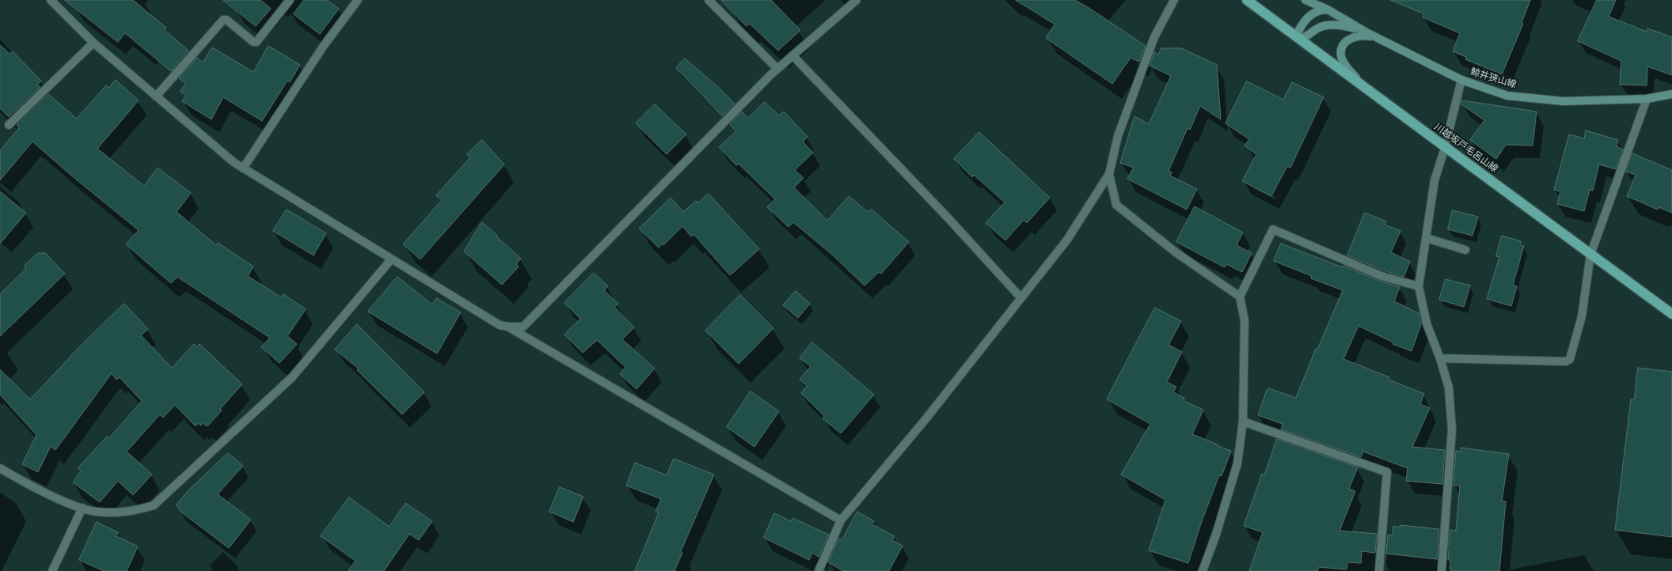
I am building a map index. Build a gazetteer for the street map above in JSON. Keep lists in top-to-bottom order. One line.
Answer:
{"streets":{"main road":["鯨井狭山線","川越坂戸毛呂山線"]}}
